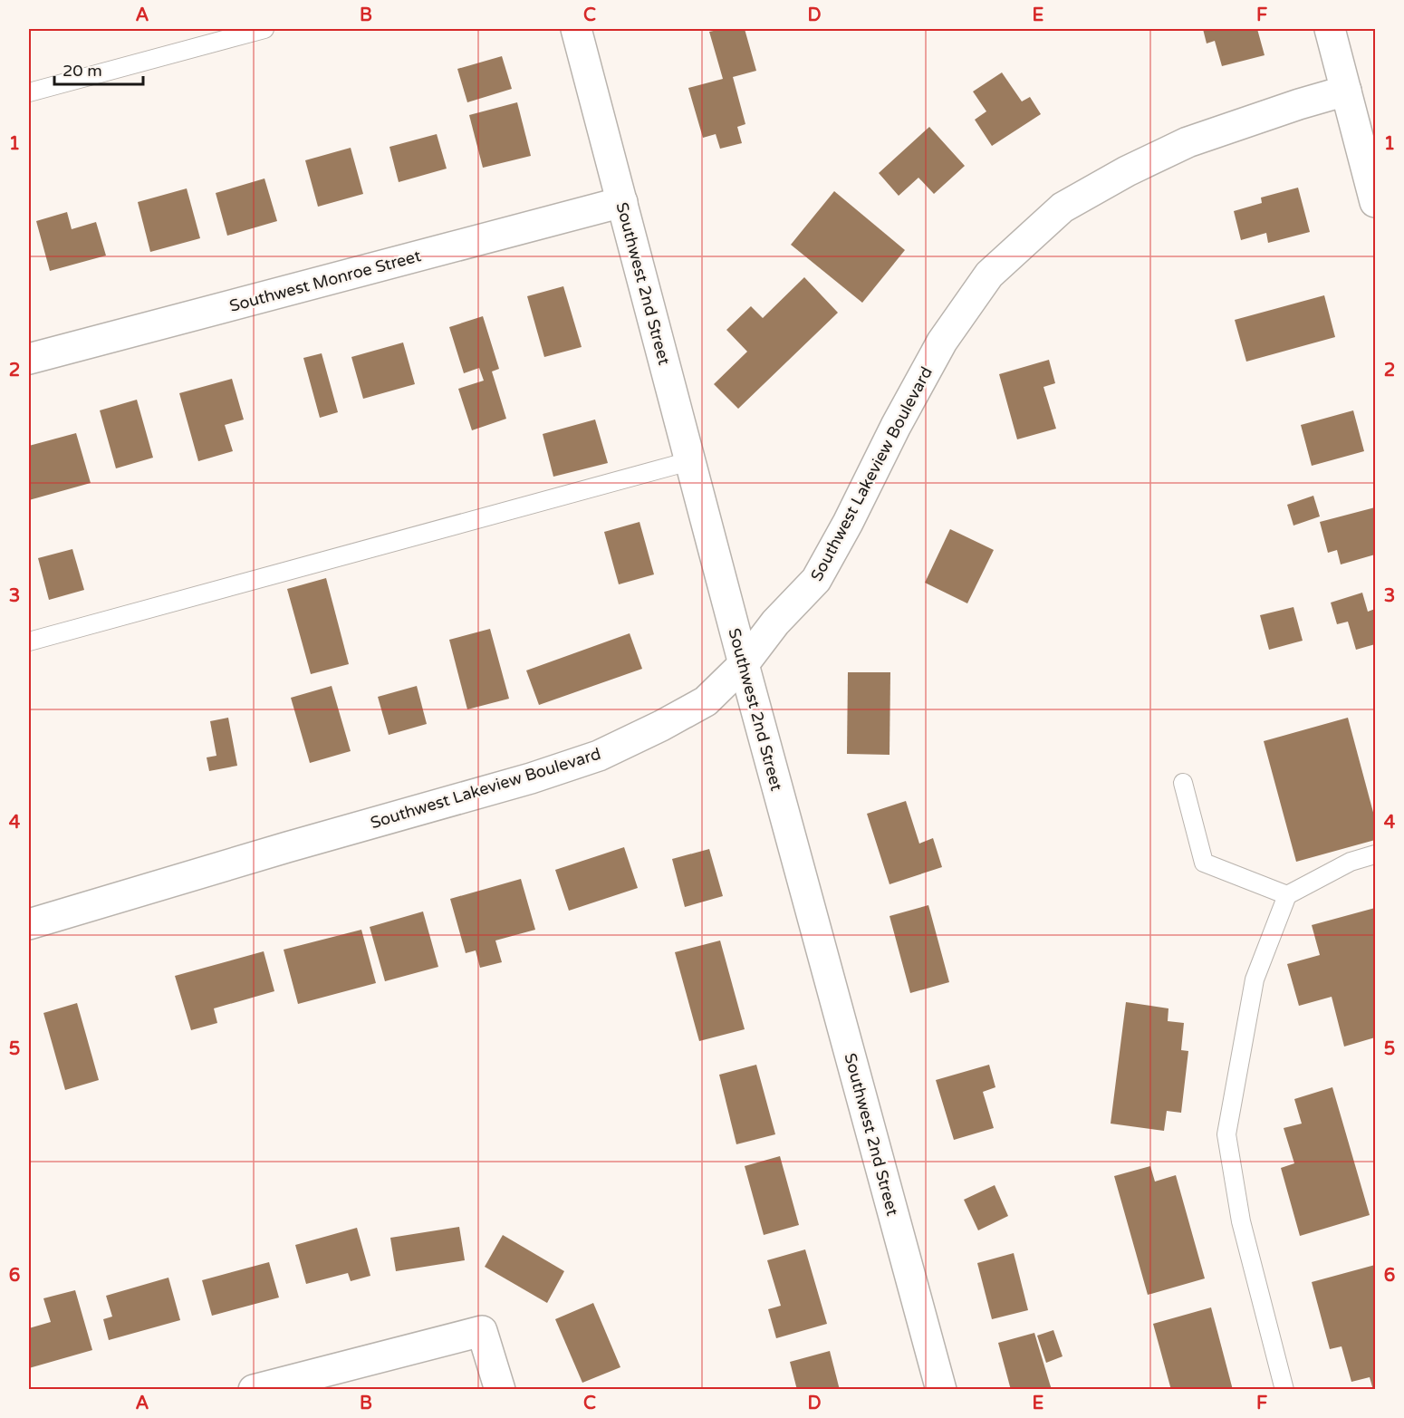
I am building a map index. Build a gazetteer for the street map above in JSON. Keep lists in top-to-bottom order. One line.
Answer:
{"streets":{"street":["Southwest Monroe Street","Southwest 2nd Street","Southwest Lakeview Boulevard"]},"crossings":[["Southwest Monroe Street","Southwest 2nd Street"],["Southwest 2nd Street","Southwest Lakeview Boulevard"]],"scale_bar":"20 m","grid":{"columns":["A","B","C","D","E","F"],"rows":["1","2","3","4","5","6"]}}
